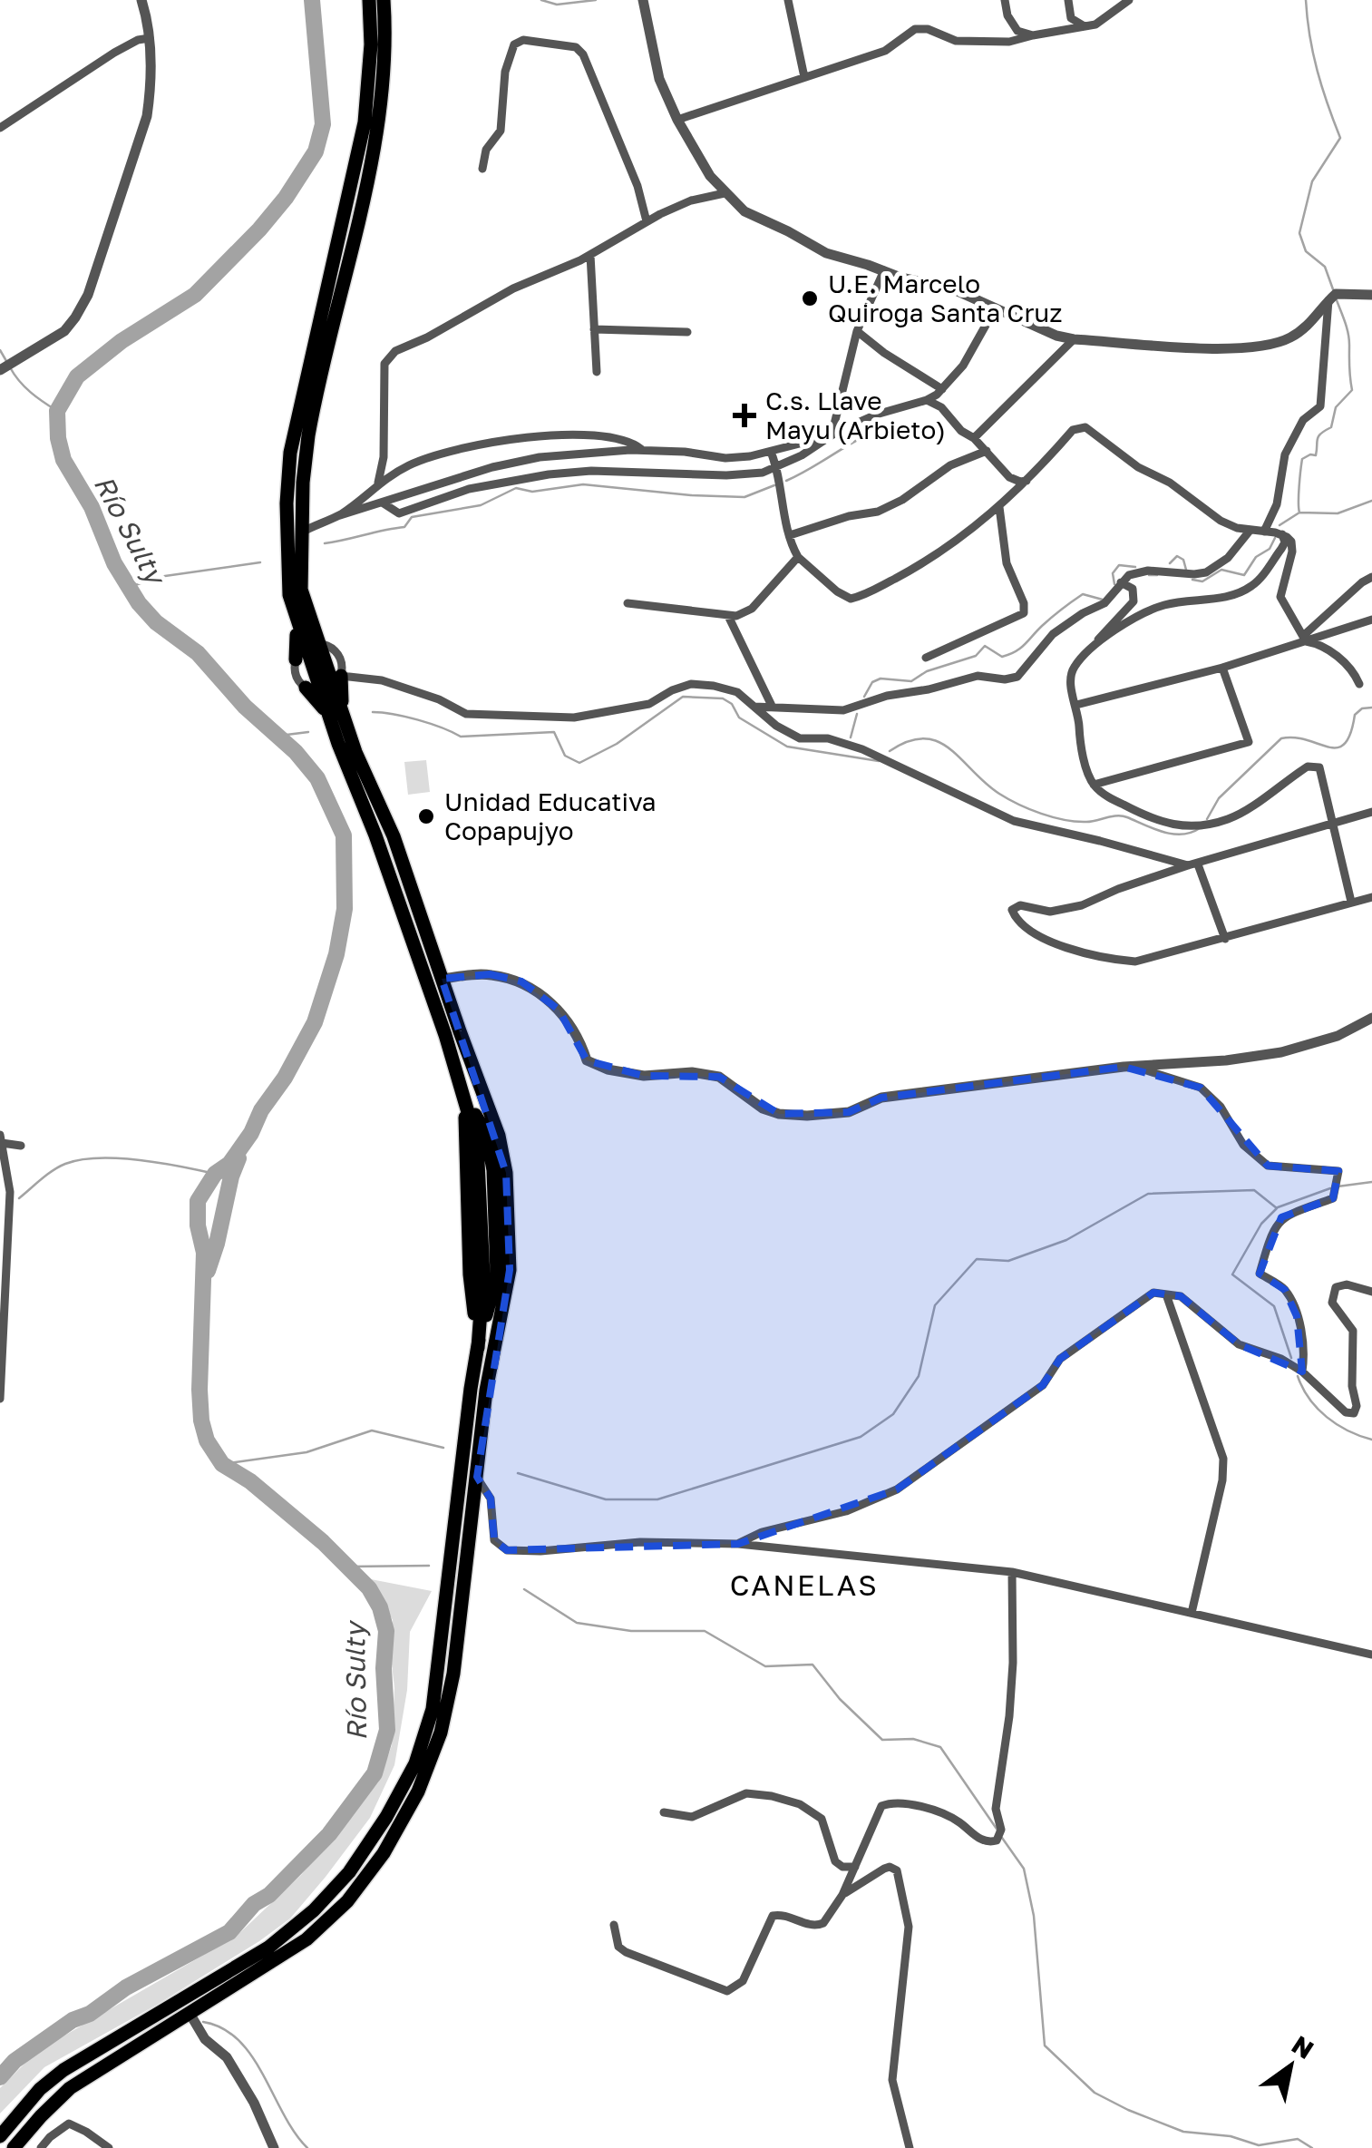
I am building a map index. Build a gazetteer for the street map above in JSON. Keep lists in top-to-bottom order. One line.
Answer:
{"districts":["CANELAS"],"water":["Río Sulty"],"places":{"other":["U.E. Marcelo Quiroga Santa Cruz","Unidad Educativa Copapujyo"],"health":["C.s. Llave Mayu (Arbieto)"]},"north":"top right"}
